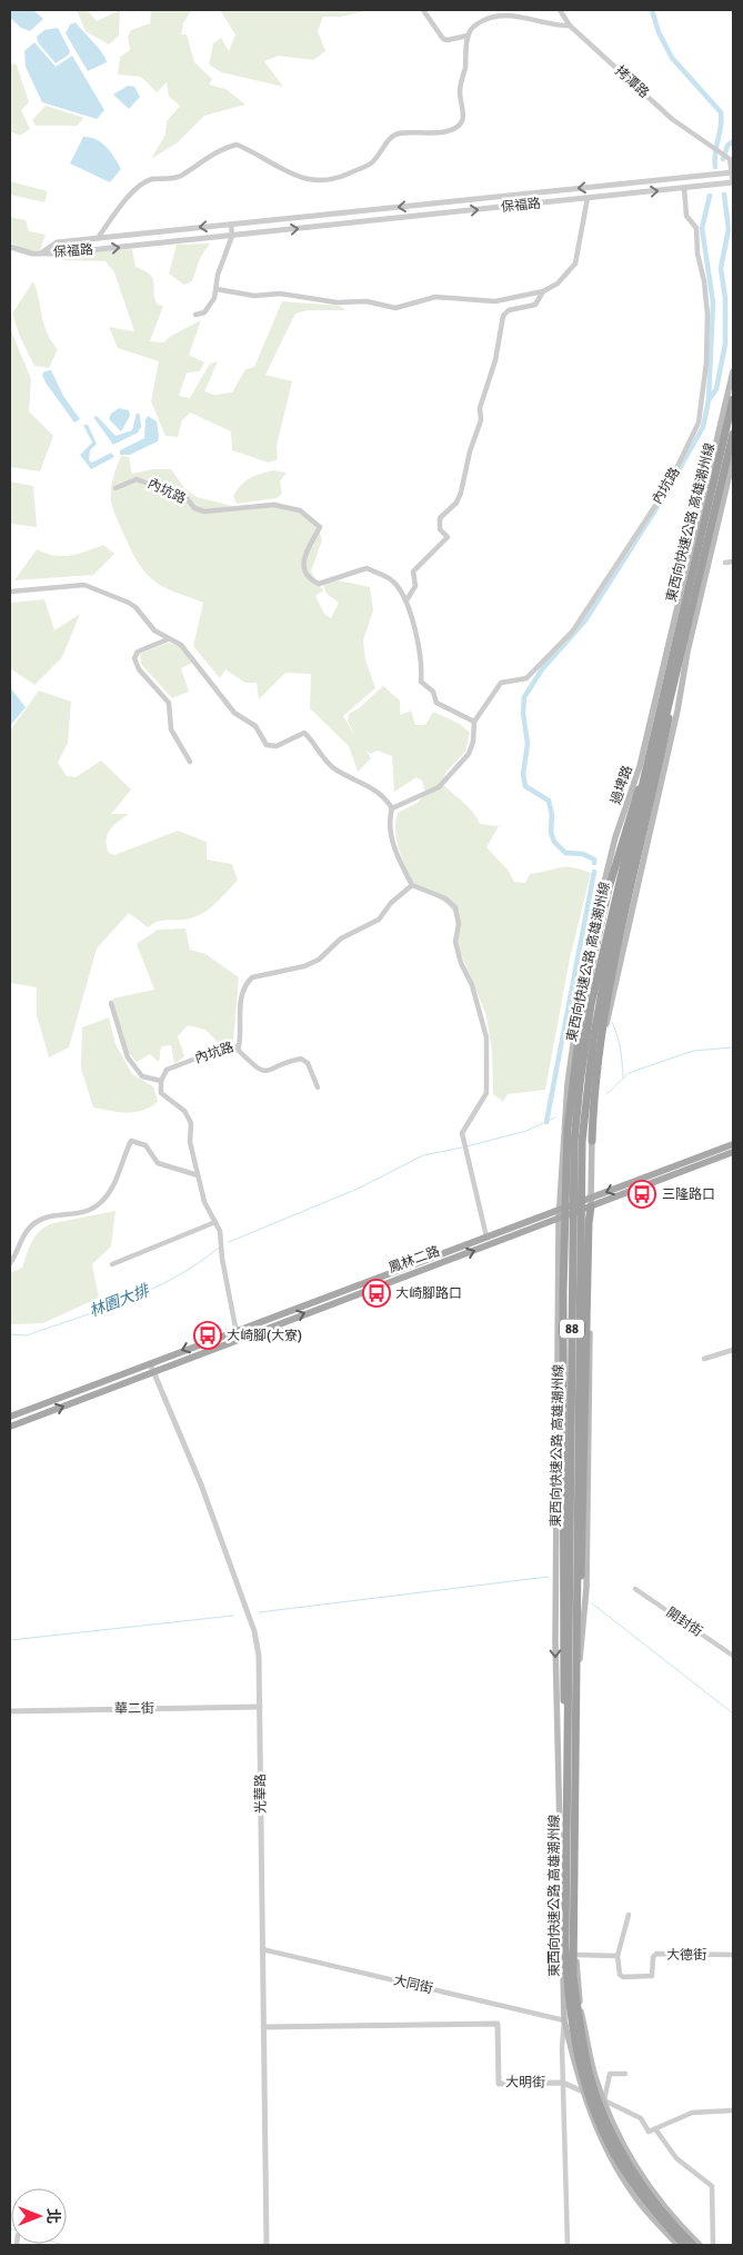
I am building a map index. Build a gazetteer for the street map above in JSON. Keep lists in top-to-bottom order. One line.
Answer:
{"streets":{"highway":["東西向快速公路 高雄潮州線","88"],"main road":["過埤路","鳳林二路"],"street":["拷潭路","保福路","內坑路","開封街","華二街","光華路","大德街","大同街","大明街"]},"crossings":[["保福路","內坑路"],["過埤路","鳳林二路"],["鳳林二路","光華路"],["華二街","光華路"],["光華路","大同街"],["光華路","大明街"]],"water":["林園大排"],"places":{"bus stop":["三隆路口","大崎腳路口","大崎腳(大寮)"]},"north":"right"}
